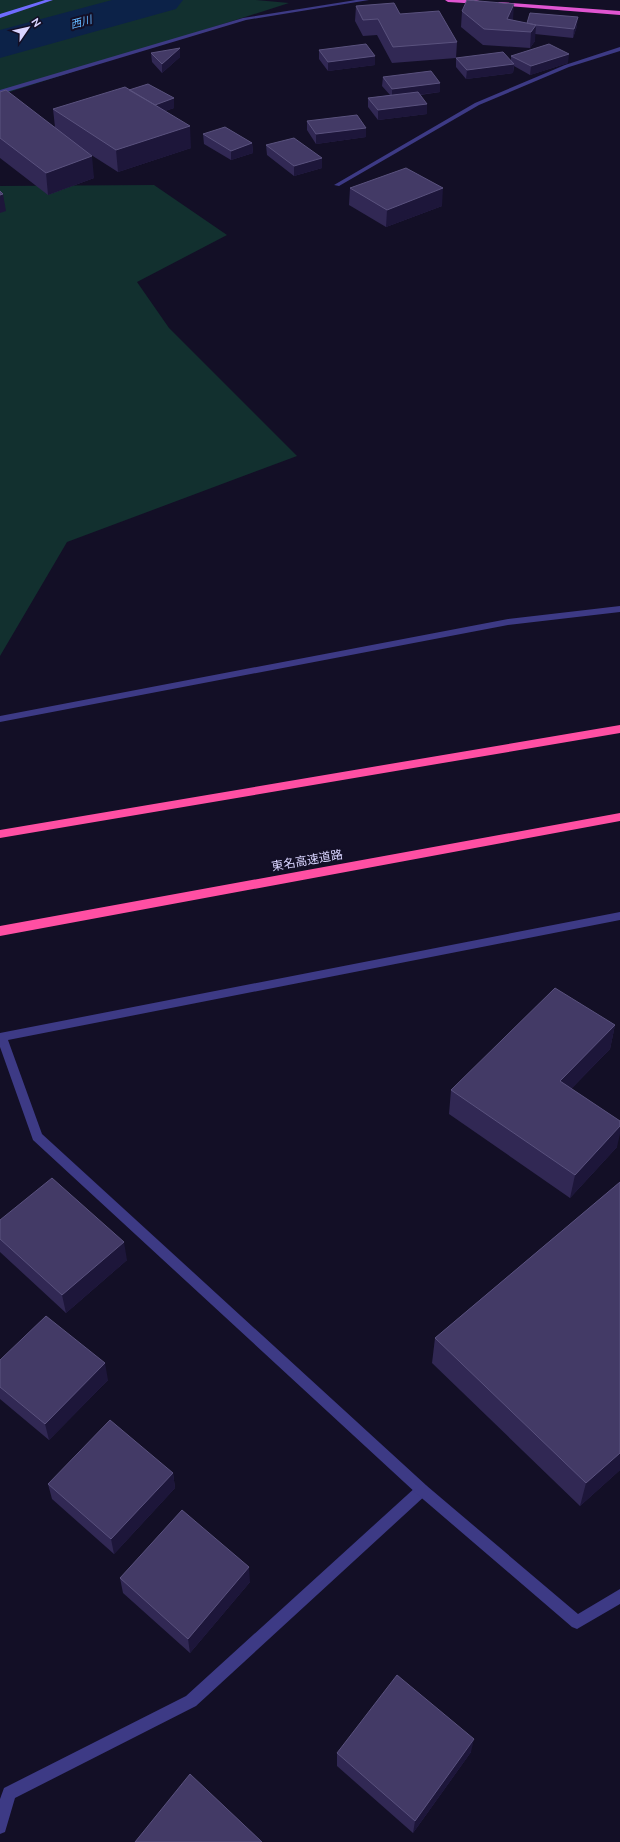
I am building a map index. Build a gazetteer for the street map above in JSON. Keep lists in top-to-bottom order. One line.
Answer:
{"streets":{"highway":["東名高速道路"]},"water":["西川"],"north":"top right"}
